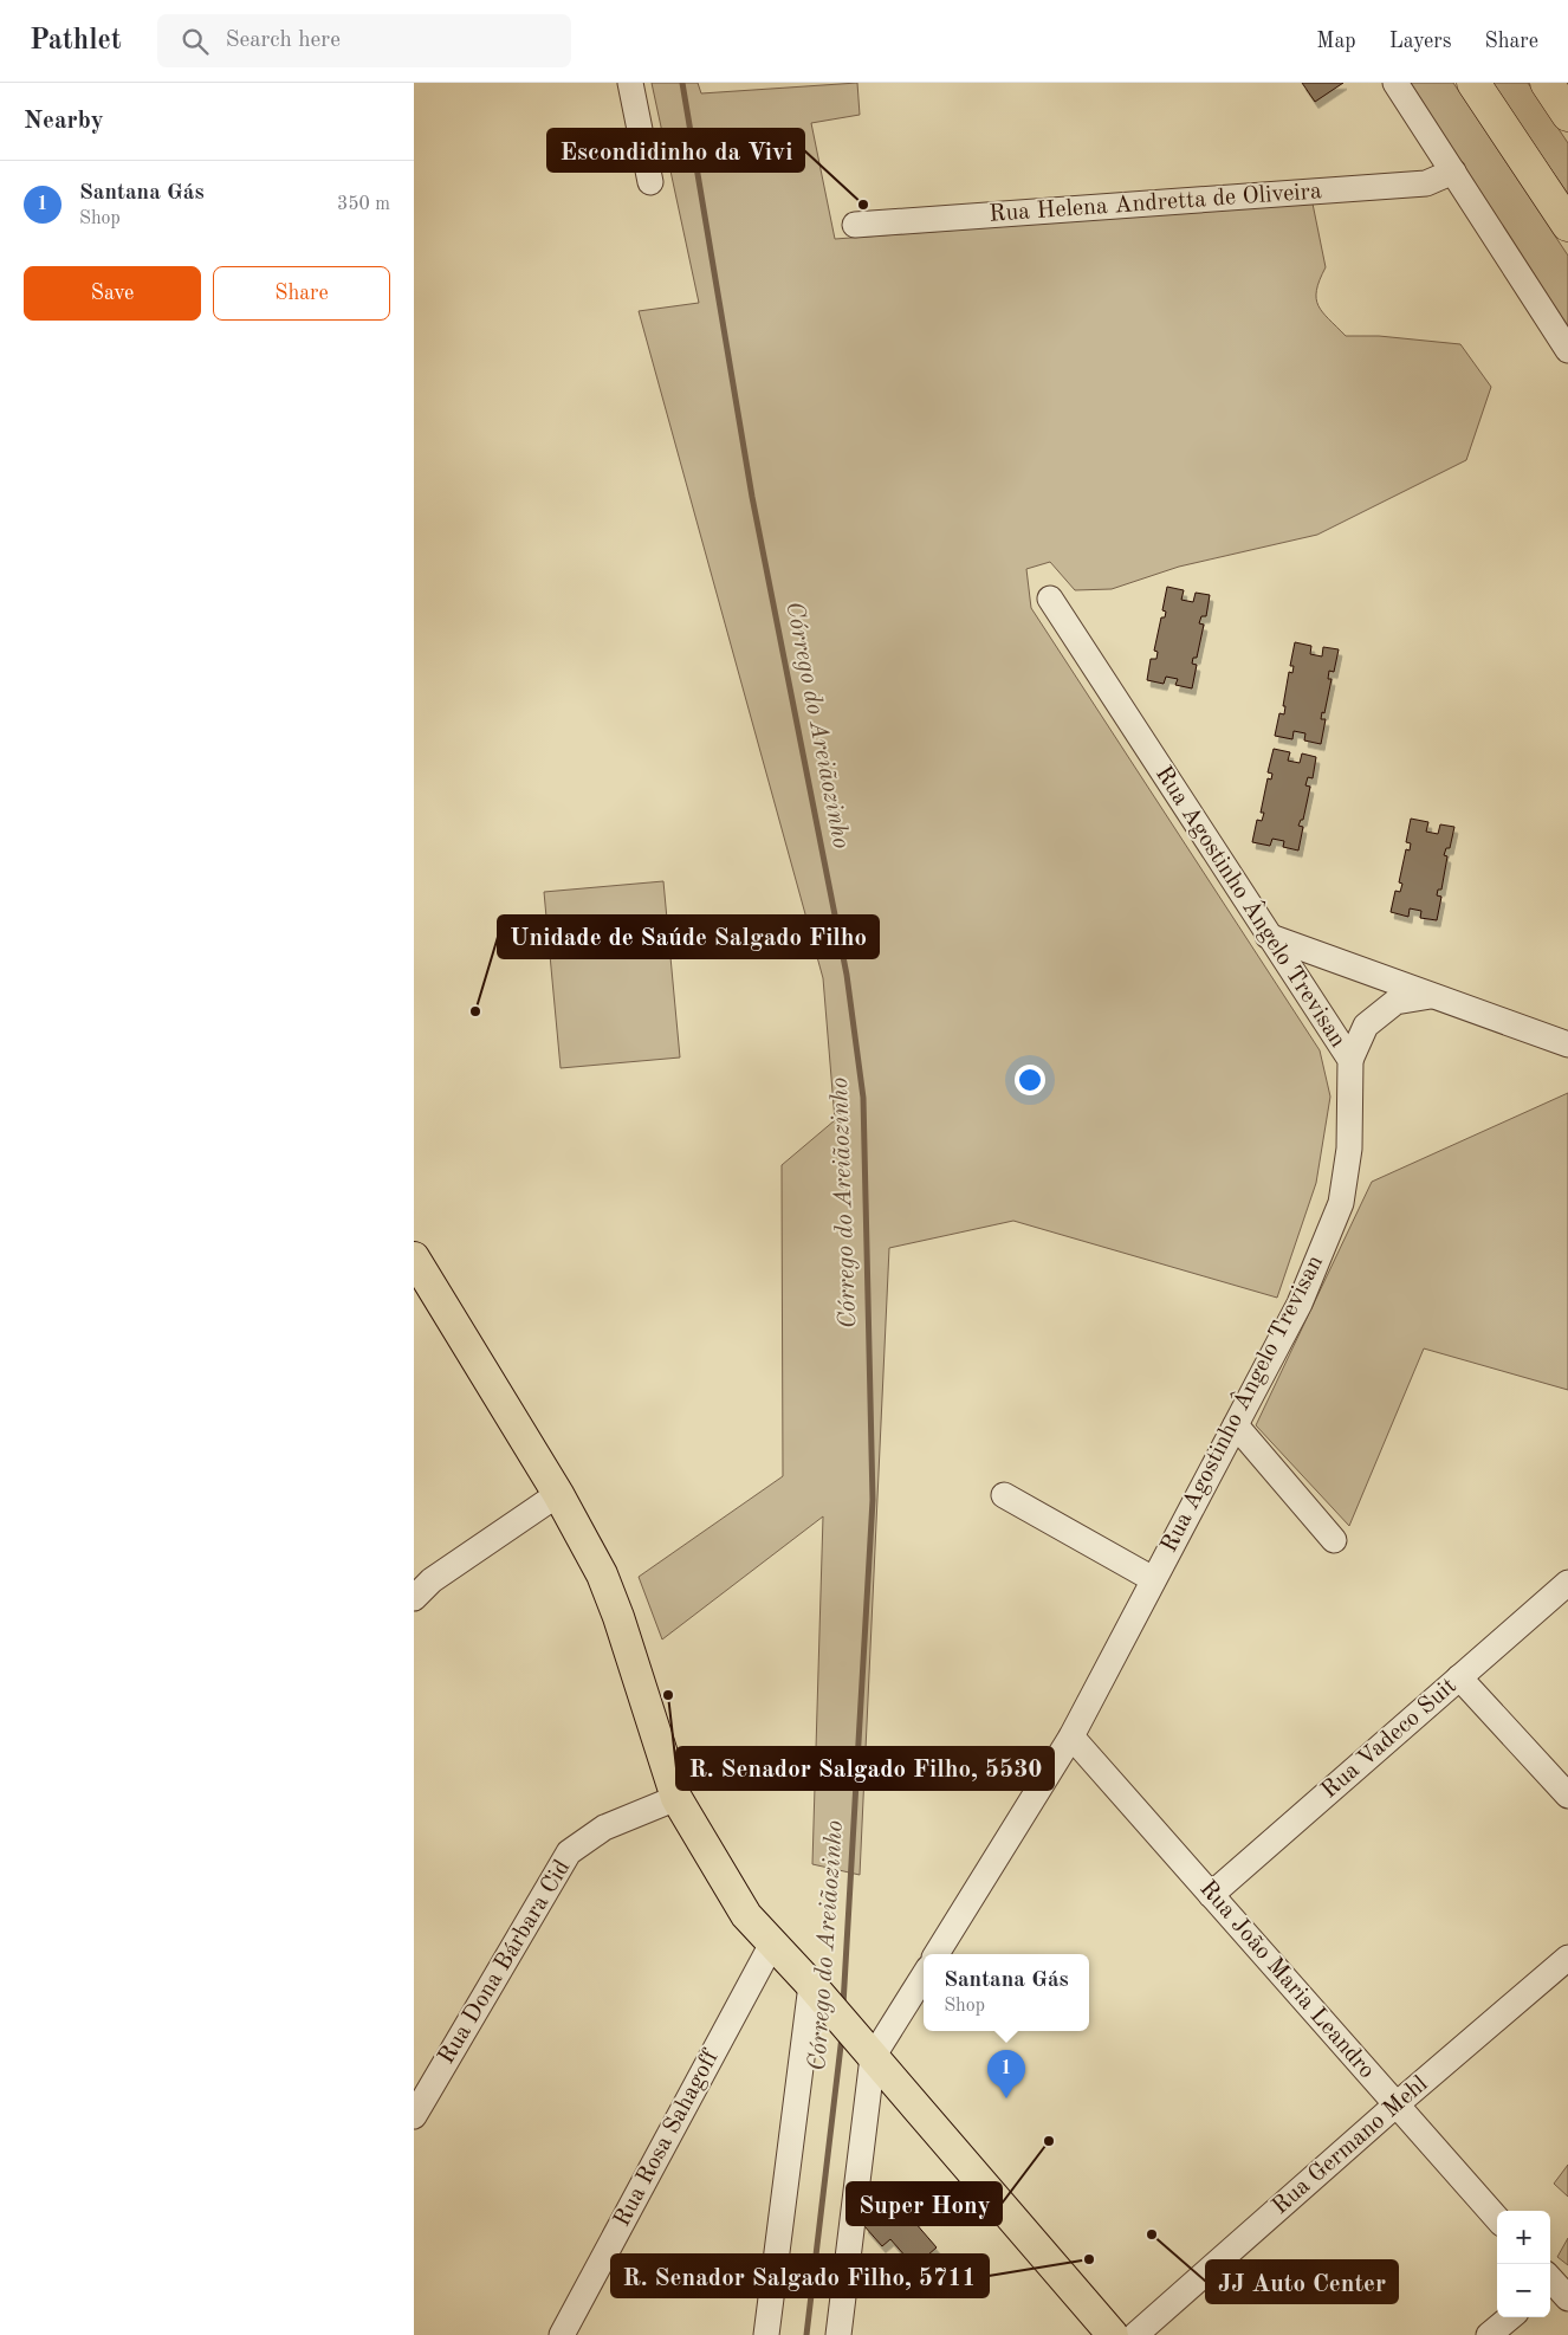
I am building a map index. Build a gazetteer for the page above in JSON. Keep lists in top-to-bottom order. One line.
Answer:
{"streets":{"street":["Rua Helena Andretta de Oliveira","Rua Agostinho Ângelo Trevisan","Rua Vadeco Suit","Rua Dona Bárbara Cid","Rua João Maria Leandro","Rua Rosa Sahagoff","Rua Germano Mehl"]},"crossings":[["Rua Agostinho Ângelo Trevisan","Rua João Maria Leandro"],["Rua Vadeco Suit","Rua João Maria Leandro"],["Rua João Maria Leandro","Rua Germano Mehl"]],"water":["Córrego do Areiãozinho"],"places":["Escondidinho da Vivi","Unidade de Saúde Salgado Filho","R. Senador Salgado Filho, 5530","Super Hony","JJ Auto Center","R. Senador Salgado Filho, 5711"],"page":{"header":"Pathlet","search":"Search here","nav":["Map","Layers","Share"],"heading":"Nearby","list":[{"mark":"1","name":"Santana Gás","note":"Shop","value":"350 m"}],"buttons":["Save","Share"],"popup":["Santana Gás","Shop"],"pins":"1","map_buttons":["+","−"]}}
